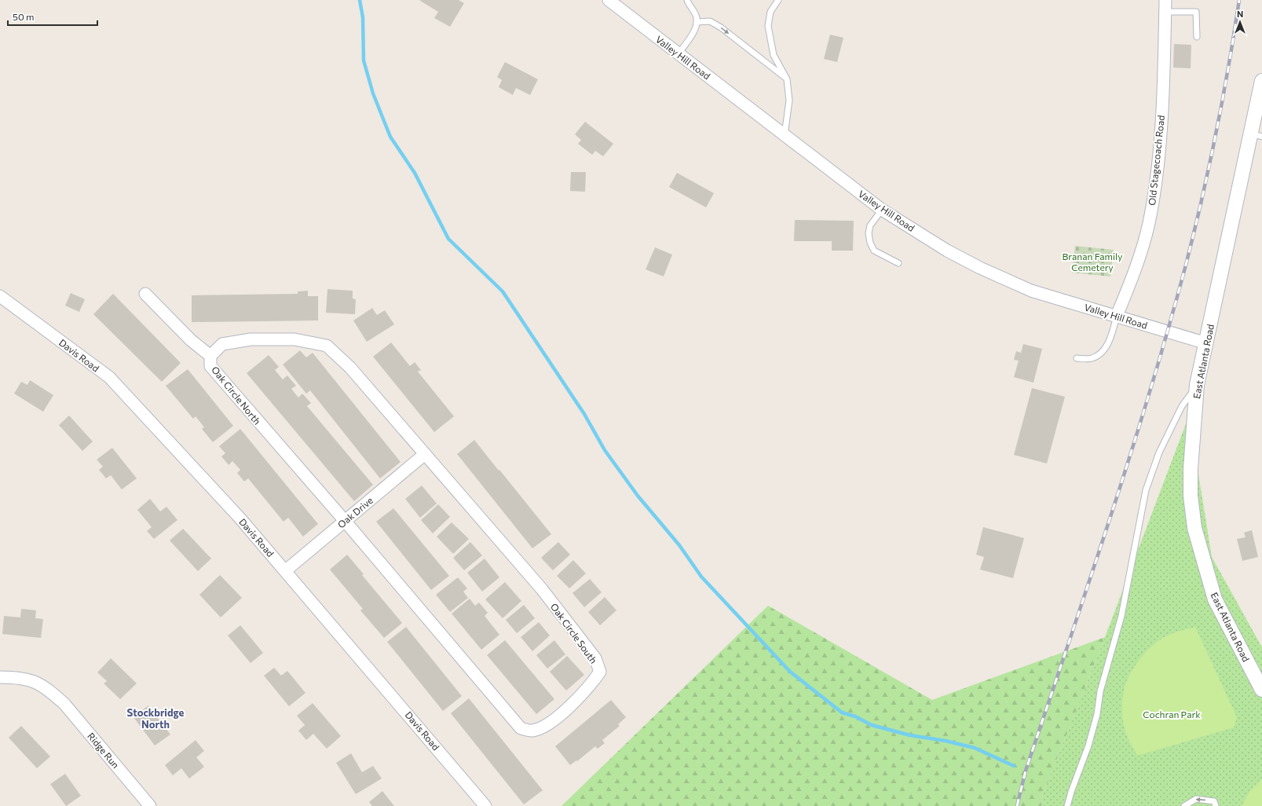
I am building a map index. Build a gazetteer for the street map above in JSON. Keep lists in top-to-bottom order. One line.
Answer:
{"streets":{"street":["Valley Hill Road","Old Stagecoach Road","Davis Road","East Atlanta Road","Oak Circle North","Oak Drive","Oak Circle South","Ridge Run"]},"crossings":[["Valley Hill Road","Old Stagecoach Road"],["Valley Hill Road","East Atlanta Road"],["Davis Road","Oak Drive"],["Oak Circle North","Oak Drive"],["Oak Circle North","Oak Circle South"],["Oak Drive","Oak Circle South"]],"districts":["Stockbridge North"],"parks":["Branan Family Cemetery","Cochran Park"],"scale_bar":"50 m","north":"top"}
